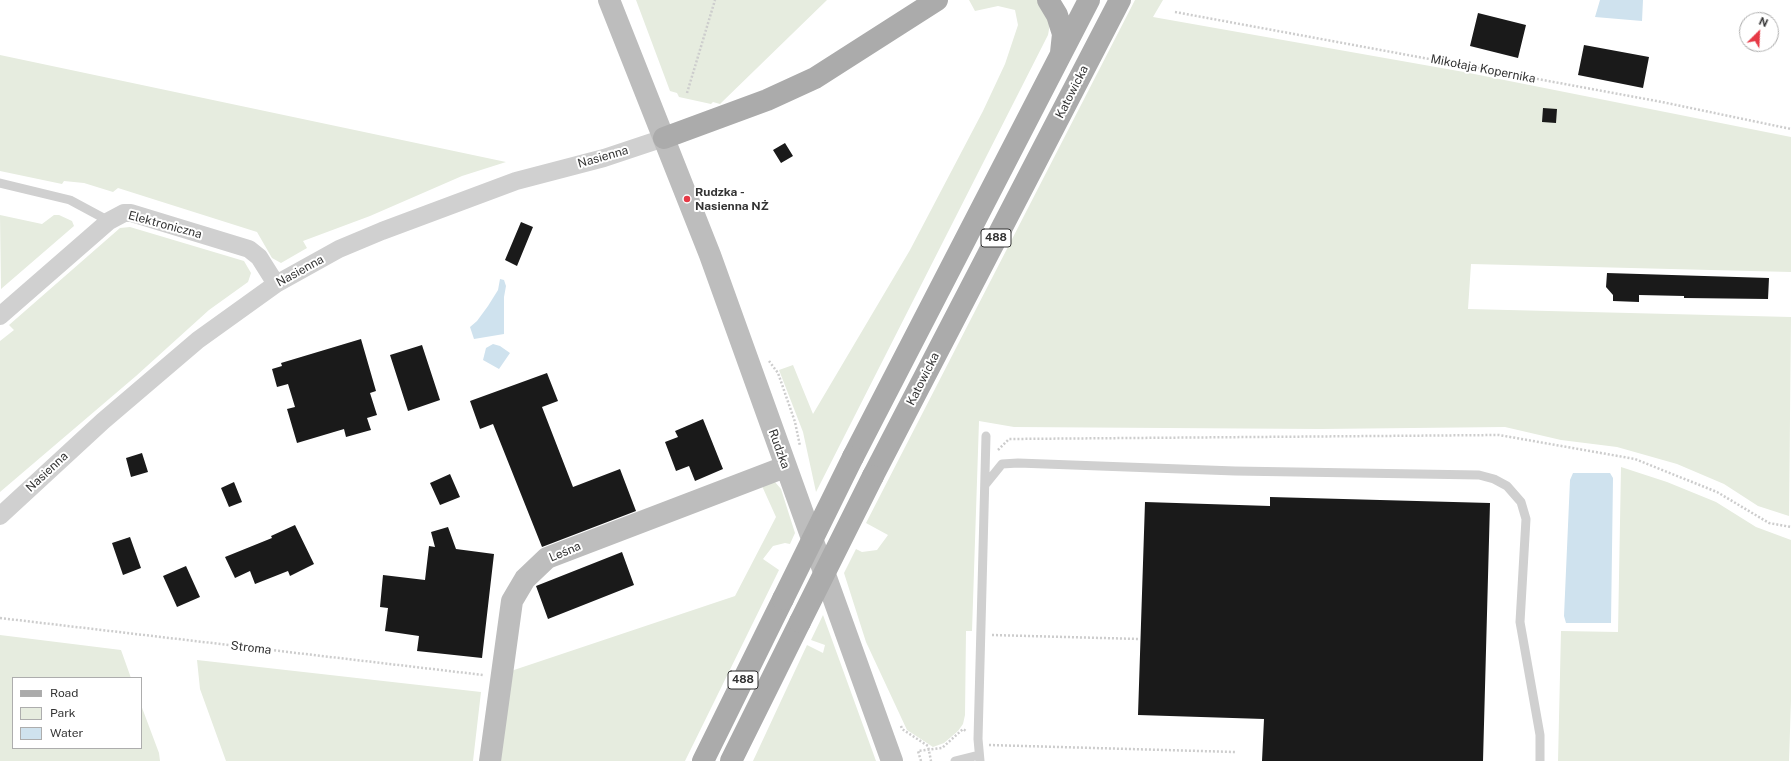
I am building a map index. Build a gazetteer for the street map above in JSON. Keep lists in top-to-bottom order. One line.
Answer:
{"streets":{"main road":["Katowicka","488"],"street":["Nasienna","Elektroniczna","Rudzka","Leśna"],"path":["Mikołaja Kopernika","Stroma"]},"crossings":[["Nasienna","Elektroniczna"],["Nasienna","Rudzka"],["Rudzka","Leśna"],["Leśna","Stroma"]],"places":["Rudzka - Nasienna NŻ"],"legend":["Road","Park","Water"],"north":"top right"}
